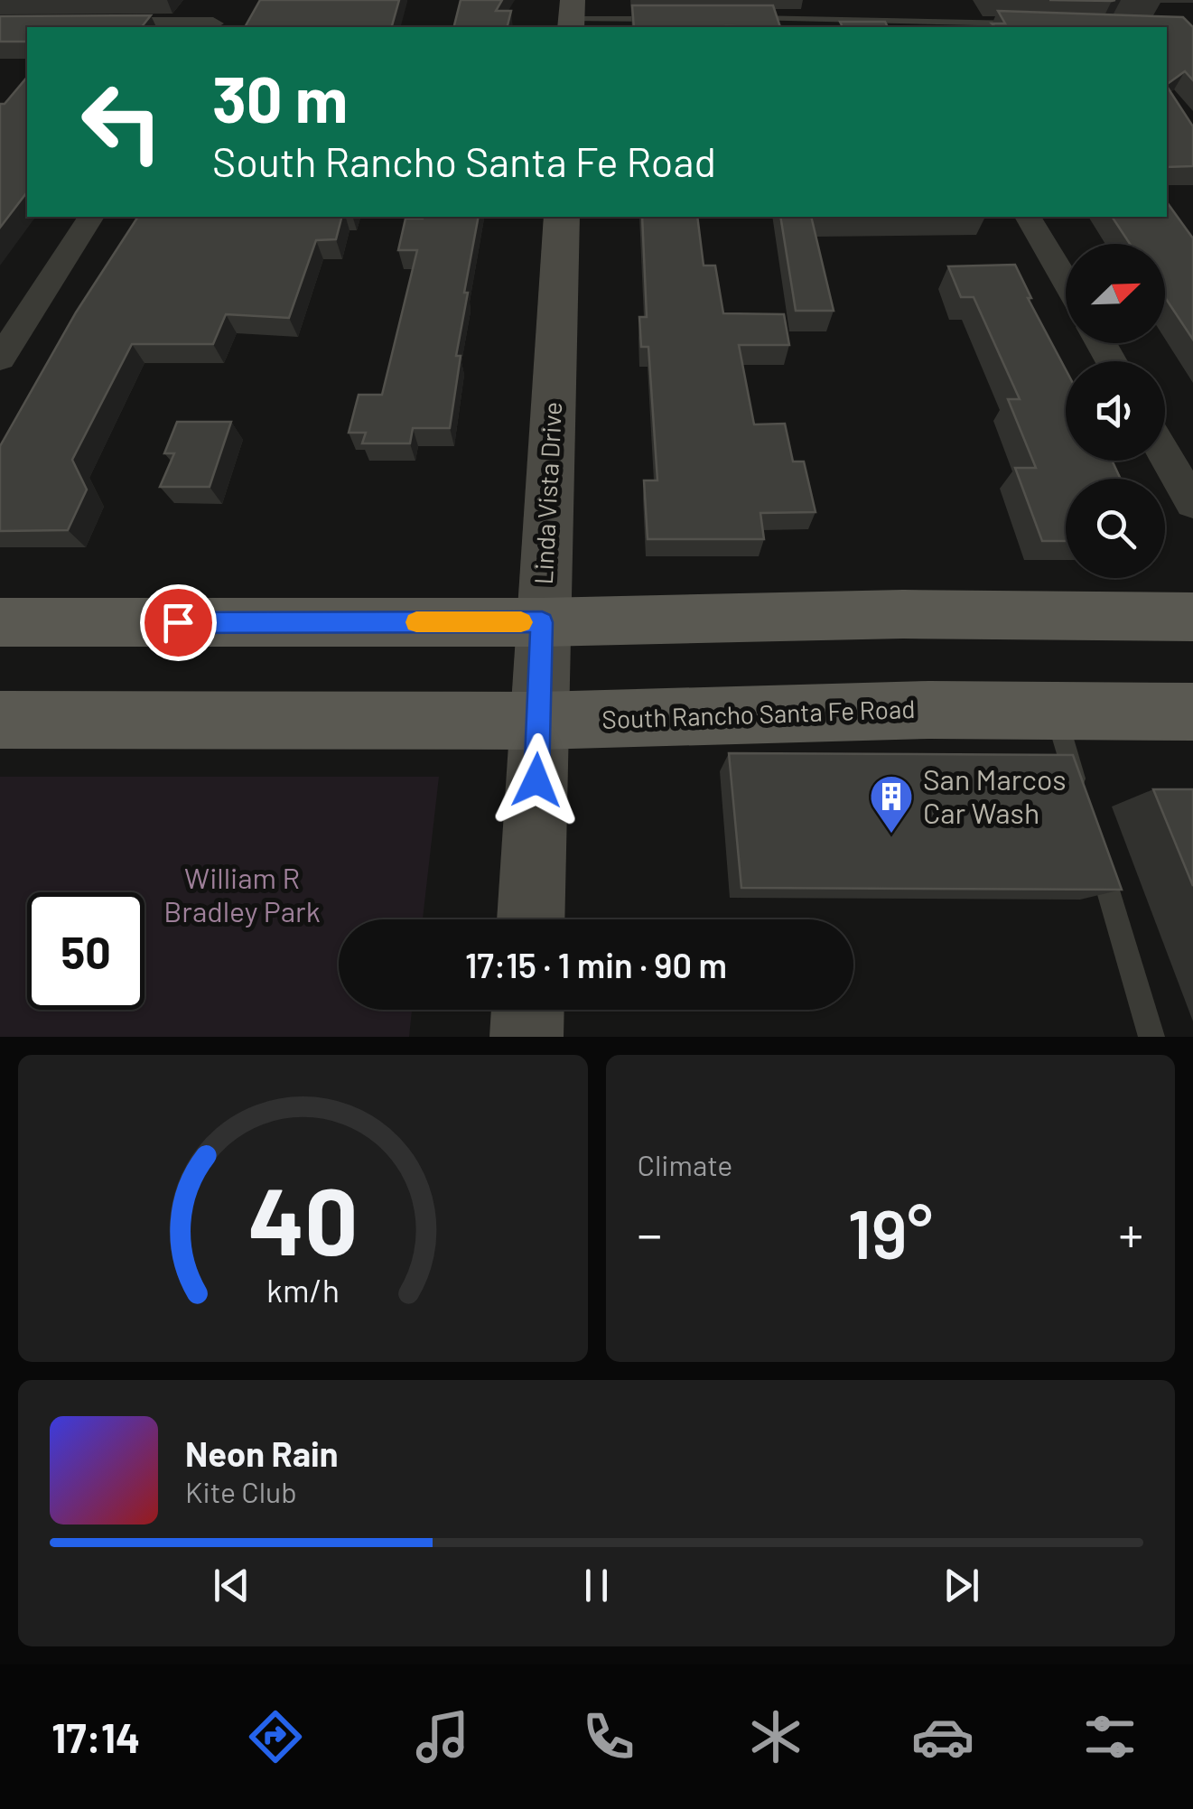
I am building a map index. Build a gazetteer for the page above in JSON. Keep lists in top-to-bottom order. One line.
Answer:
{"streets":{"main road":["Linda Vista Drive","South Rancho Santa Fe Road"]},"crossings":[["Linda Vista Drive","South Rancho Santa Fe Road"]],"parks":["William R Bradley Park"],"places":{"building":["San Marcos Car Wash"]},"north":"top right","page":{"turn":["30 m","South Rancho Santa Fe Road"],"limit":"50","trip":"17:15 · 1 min · 90 m","tile":"Climate","heat":["−","19°","+"],"song":["Neon Rain","Kite Club"],"tabs":"17:14","gauge":["40","km/h"]}}
